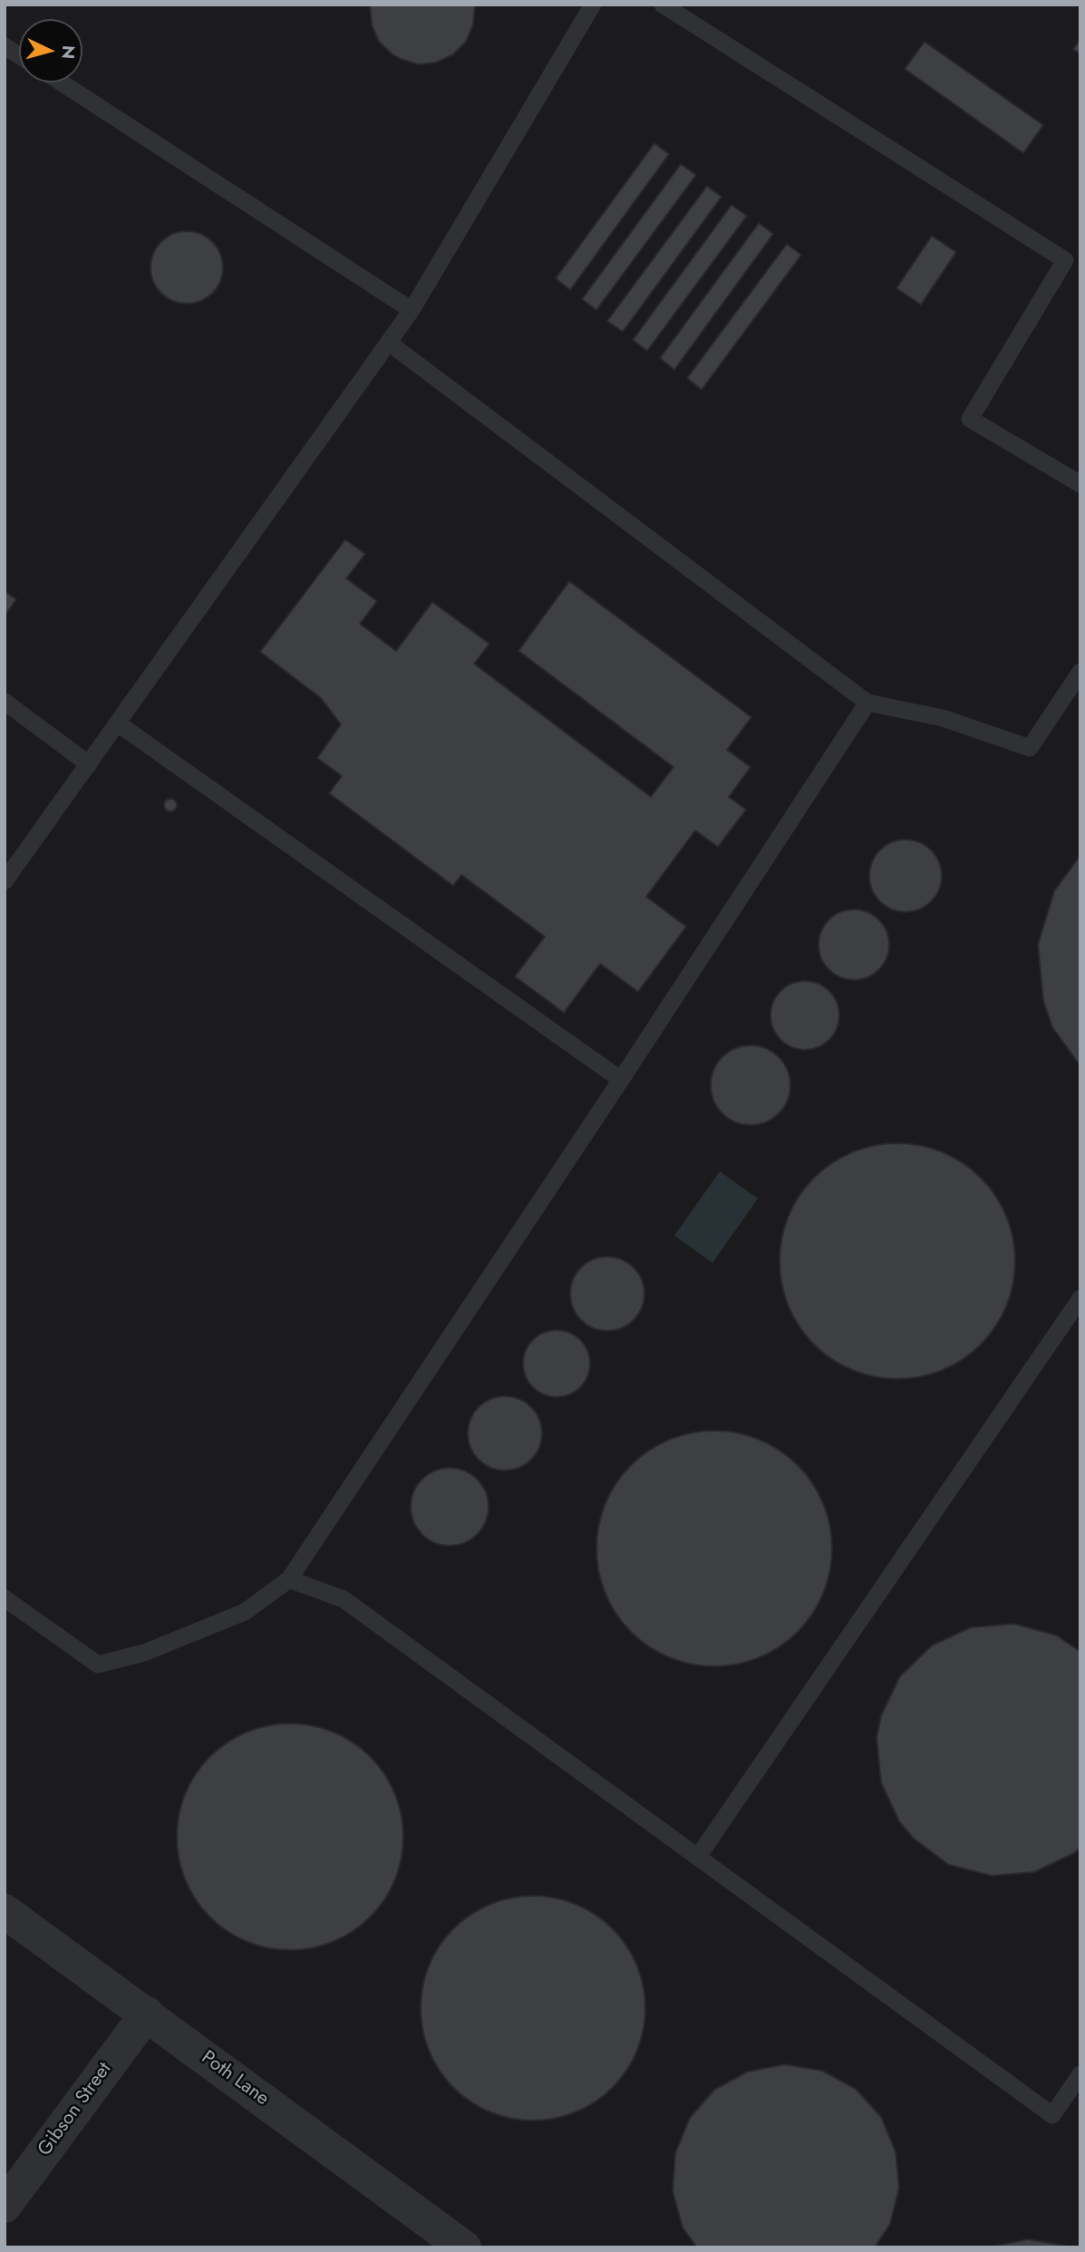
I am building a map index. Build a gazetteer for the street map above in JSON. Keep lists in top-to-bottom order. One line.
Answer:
{"streets":{"street":["Poth Lane","Gibson Street"]},"crossings":[["Poth Lane","Gibson Street"]],"north":"right"}
